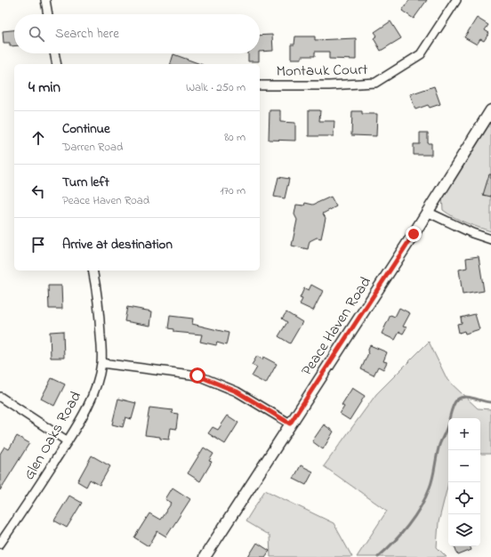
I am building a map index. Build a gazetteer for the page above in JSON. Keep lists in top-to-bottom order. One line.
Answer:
{"streets":{"main road":["Peace Haven Road"],"street":["Montauk Court","Glen Oaks Road"]},"page":{"search":"Search here","heading":["4 min","Walk · 250 m"],"list":[["Continue","Darren Road","80 m"],["Turn left","Peace Haven Road","170 m"],"Arrive at destination"],"map_buttons":["+","−"]}}
